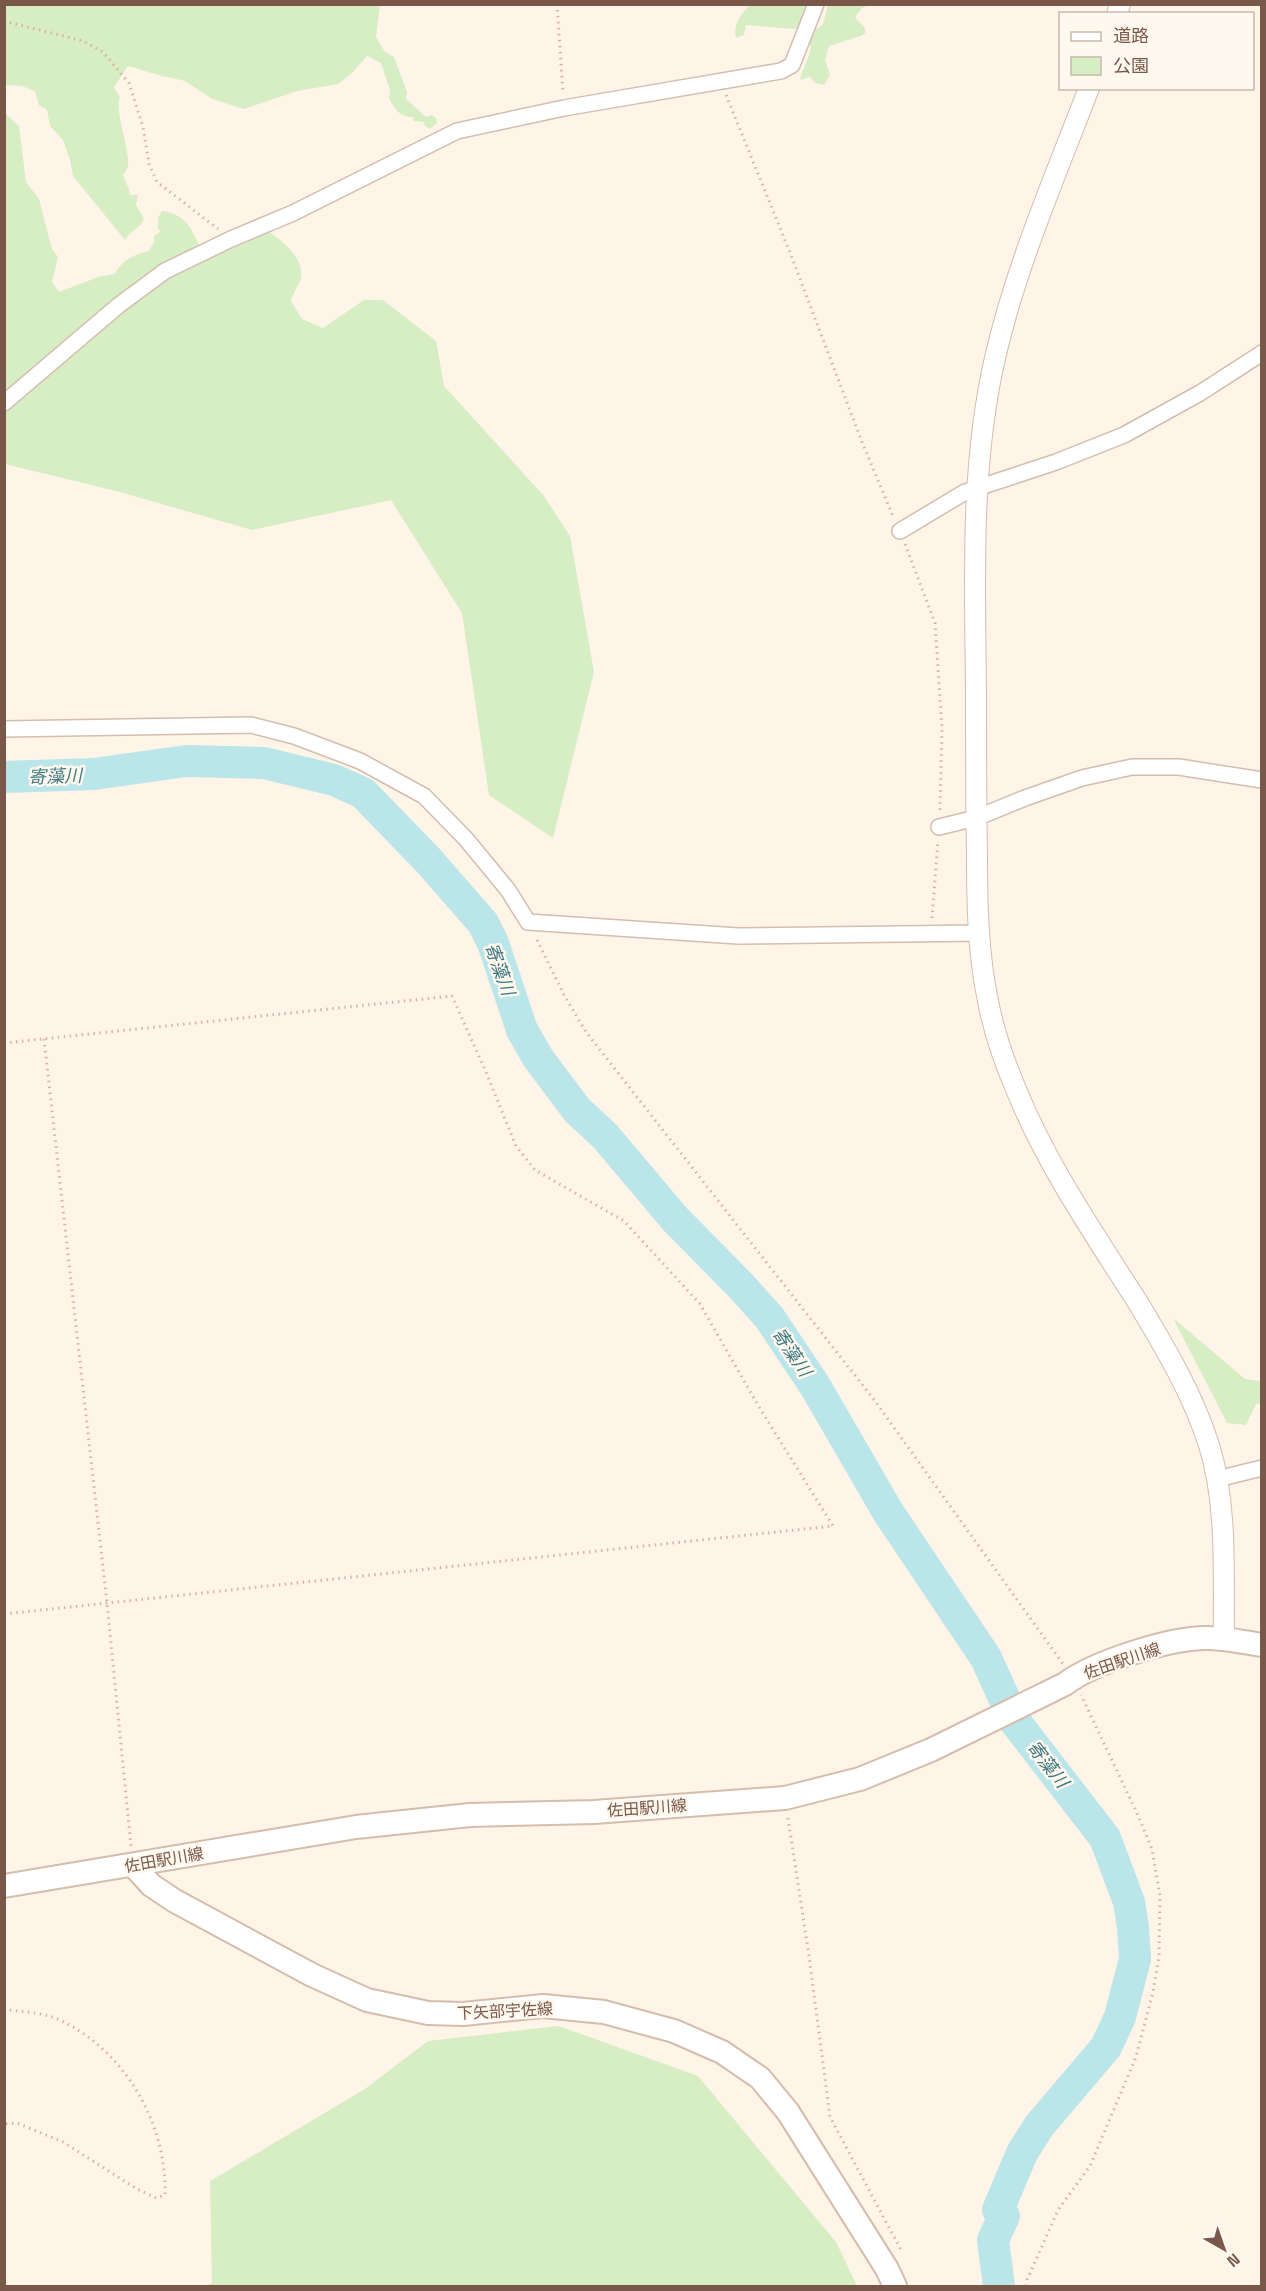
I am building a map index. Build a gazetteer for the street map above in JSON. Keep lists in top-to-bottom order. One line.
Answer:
{"streets":{"main road":["佐田駅川線","下矢部宇佐線"]},"crossings":[["佐田駅川線","下矢部宇佐線"]],"water":["寄藻川"],"legend":["道路","公園"],"north":"bottom right"}
